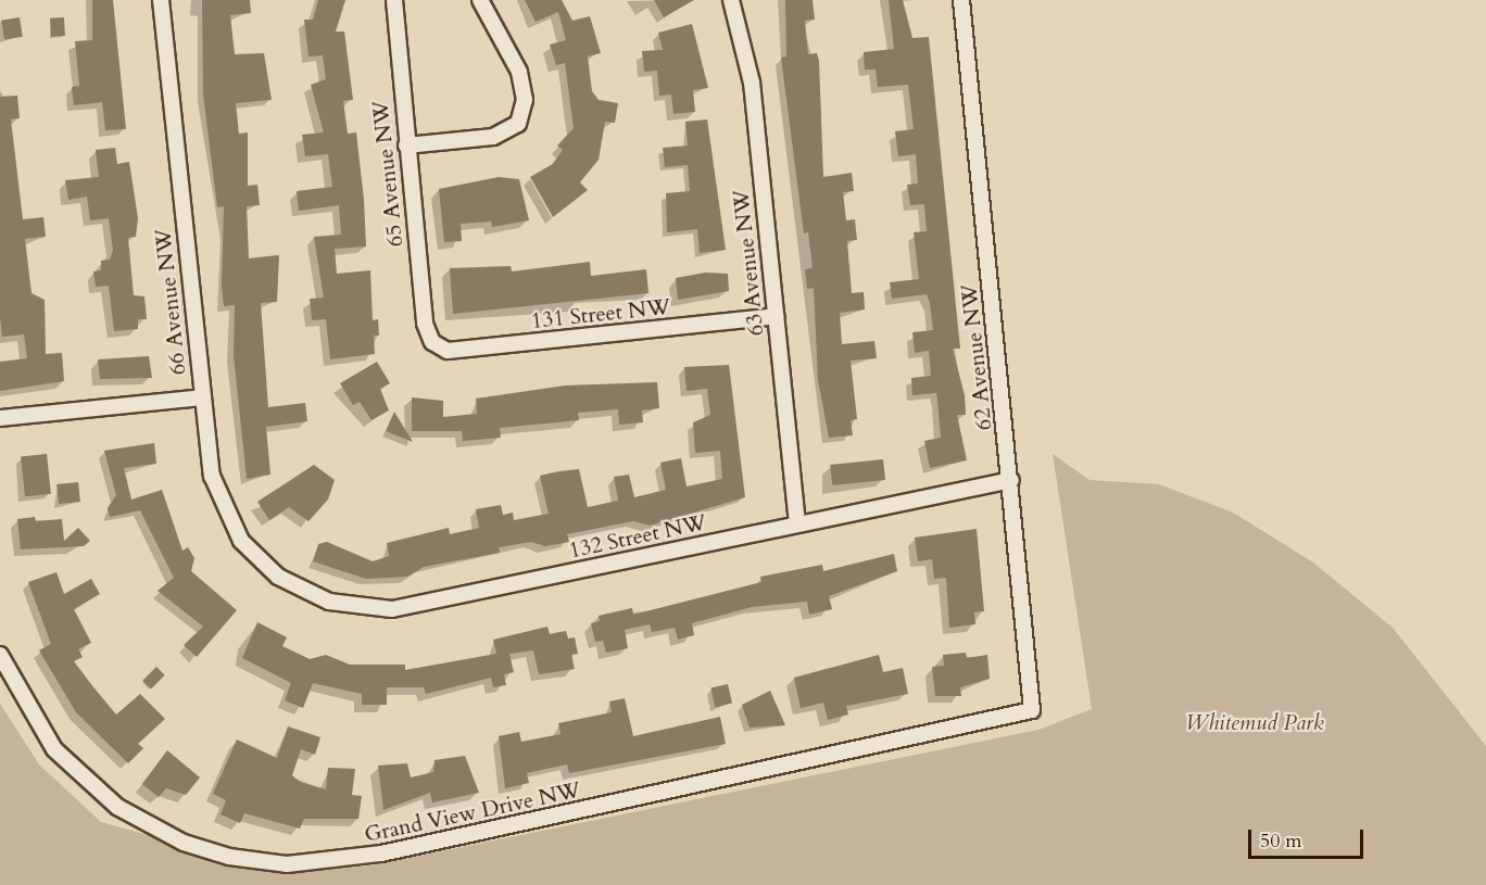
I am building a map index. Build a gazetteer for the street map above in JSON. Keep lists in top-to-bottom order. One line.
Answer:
{"streets":{"street":["65 Avenue NW","63 Avenue NW","66 Avenue NW","131 Street NW","62 Avenue NW","132 Street NW","Grand View Drive NW"]},"crossings":[["65 Avenue NW","131 Street NW"],["63 Avenue NW","131 Street NW"],["63 Avenue NW","132 Street NW"],["66 Avenue NW","132 Street NW"],["62 Avenue NW","132 Street NW"],["62 Avenue NW","Grand View Drive NW"]],"parks":["Whitemud Park"],"scale_bar":"50 m"}
